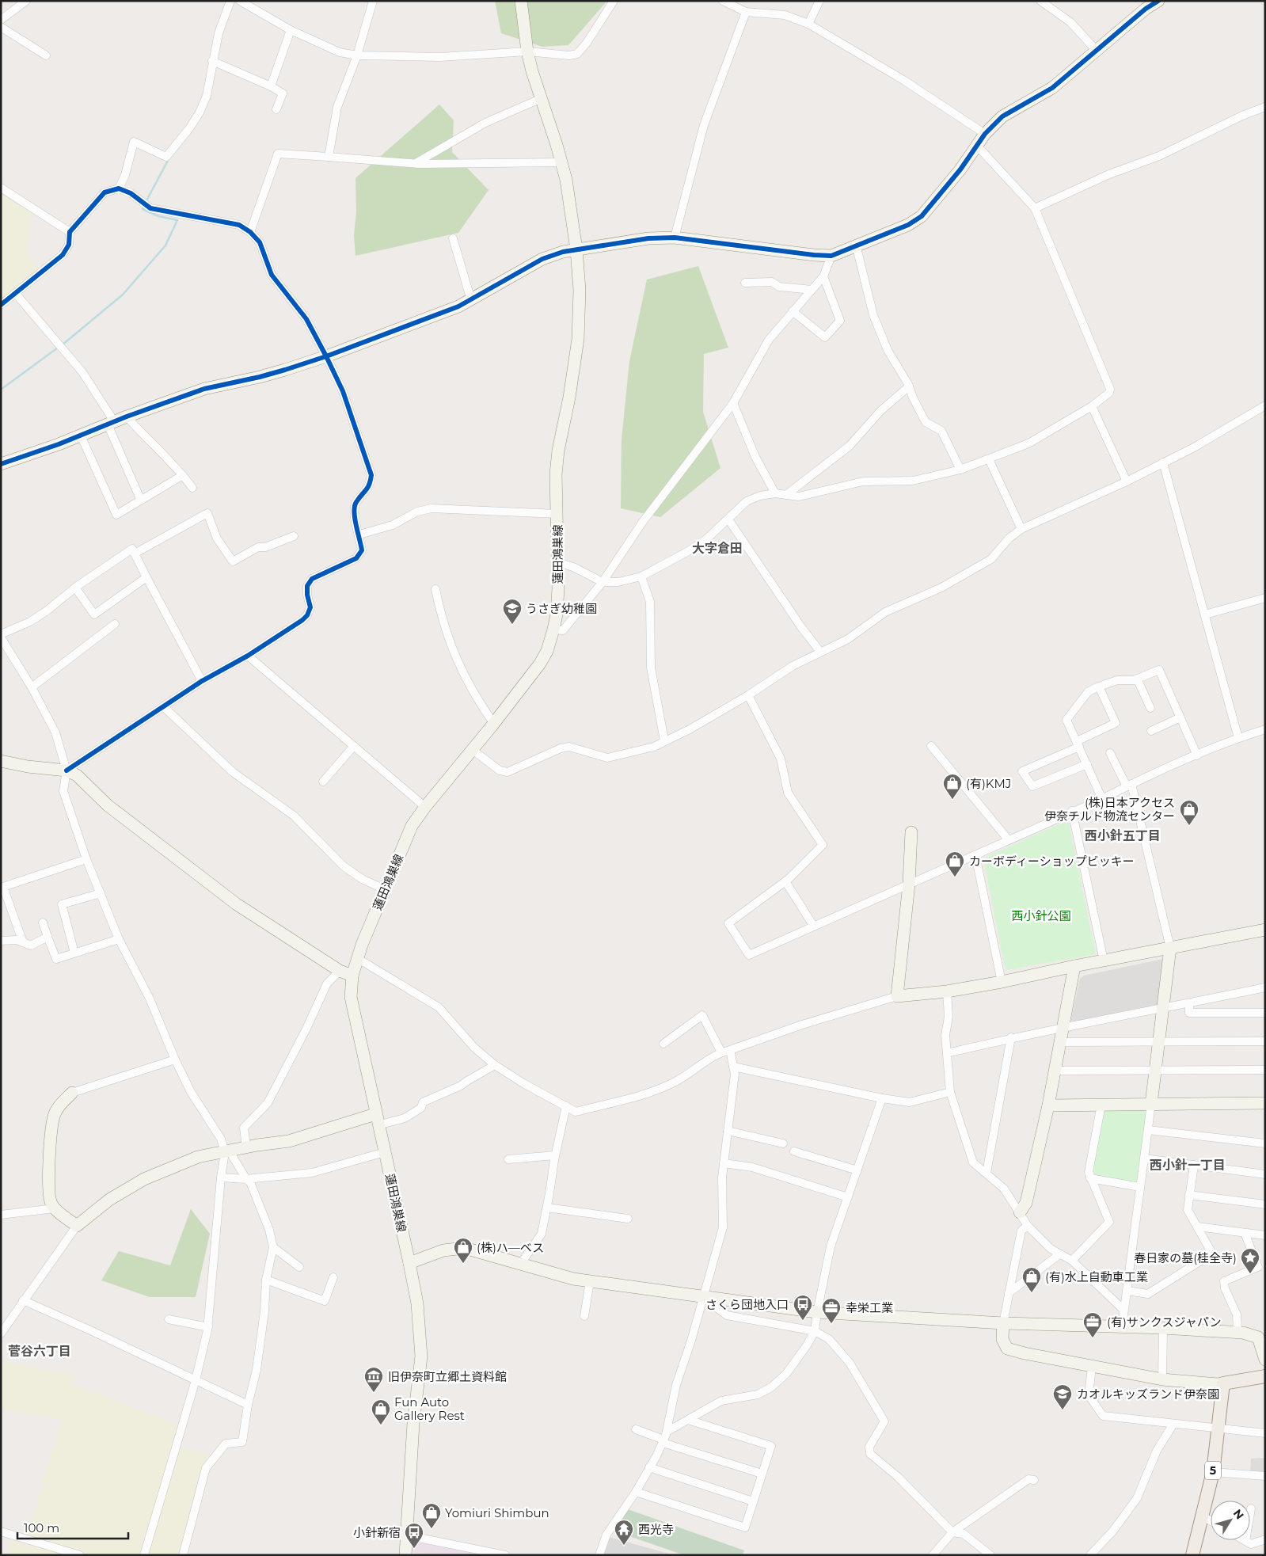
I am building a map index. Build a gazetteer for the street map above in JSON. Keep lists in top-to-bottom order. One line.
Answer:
{"streets":{"main road":["5"],"street":["蓮田鴻巣線"]},"districts":["大字倉田","西小針五丁目","西小針一丁目","菅谷六丁目"],"parks":["西小針公園"],"places":{"school or university":["うさぎ幼稚園","カオルキッズランド伊奈園"],"shop":["(有)KMJ","(株)日本アクセス 伊奈チルド物流センター","カーボディーショップビッキー","(株)ハ―ベス","(有)水上自動車工業","Fun Auto Gallery Rest","Yomiuri Shimbun"],"place":["春日家の墓(桂全寺)"],"bus stop":["さくら団地入口","小針新宿"],"office":["幸栄工業","(有)サンクスジャパン"],"museum":["旧伊奈町立郷土資料館"],"temple":["西光寺"]},"scale_bar":"100 m","north":"top right"}
